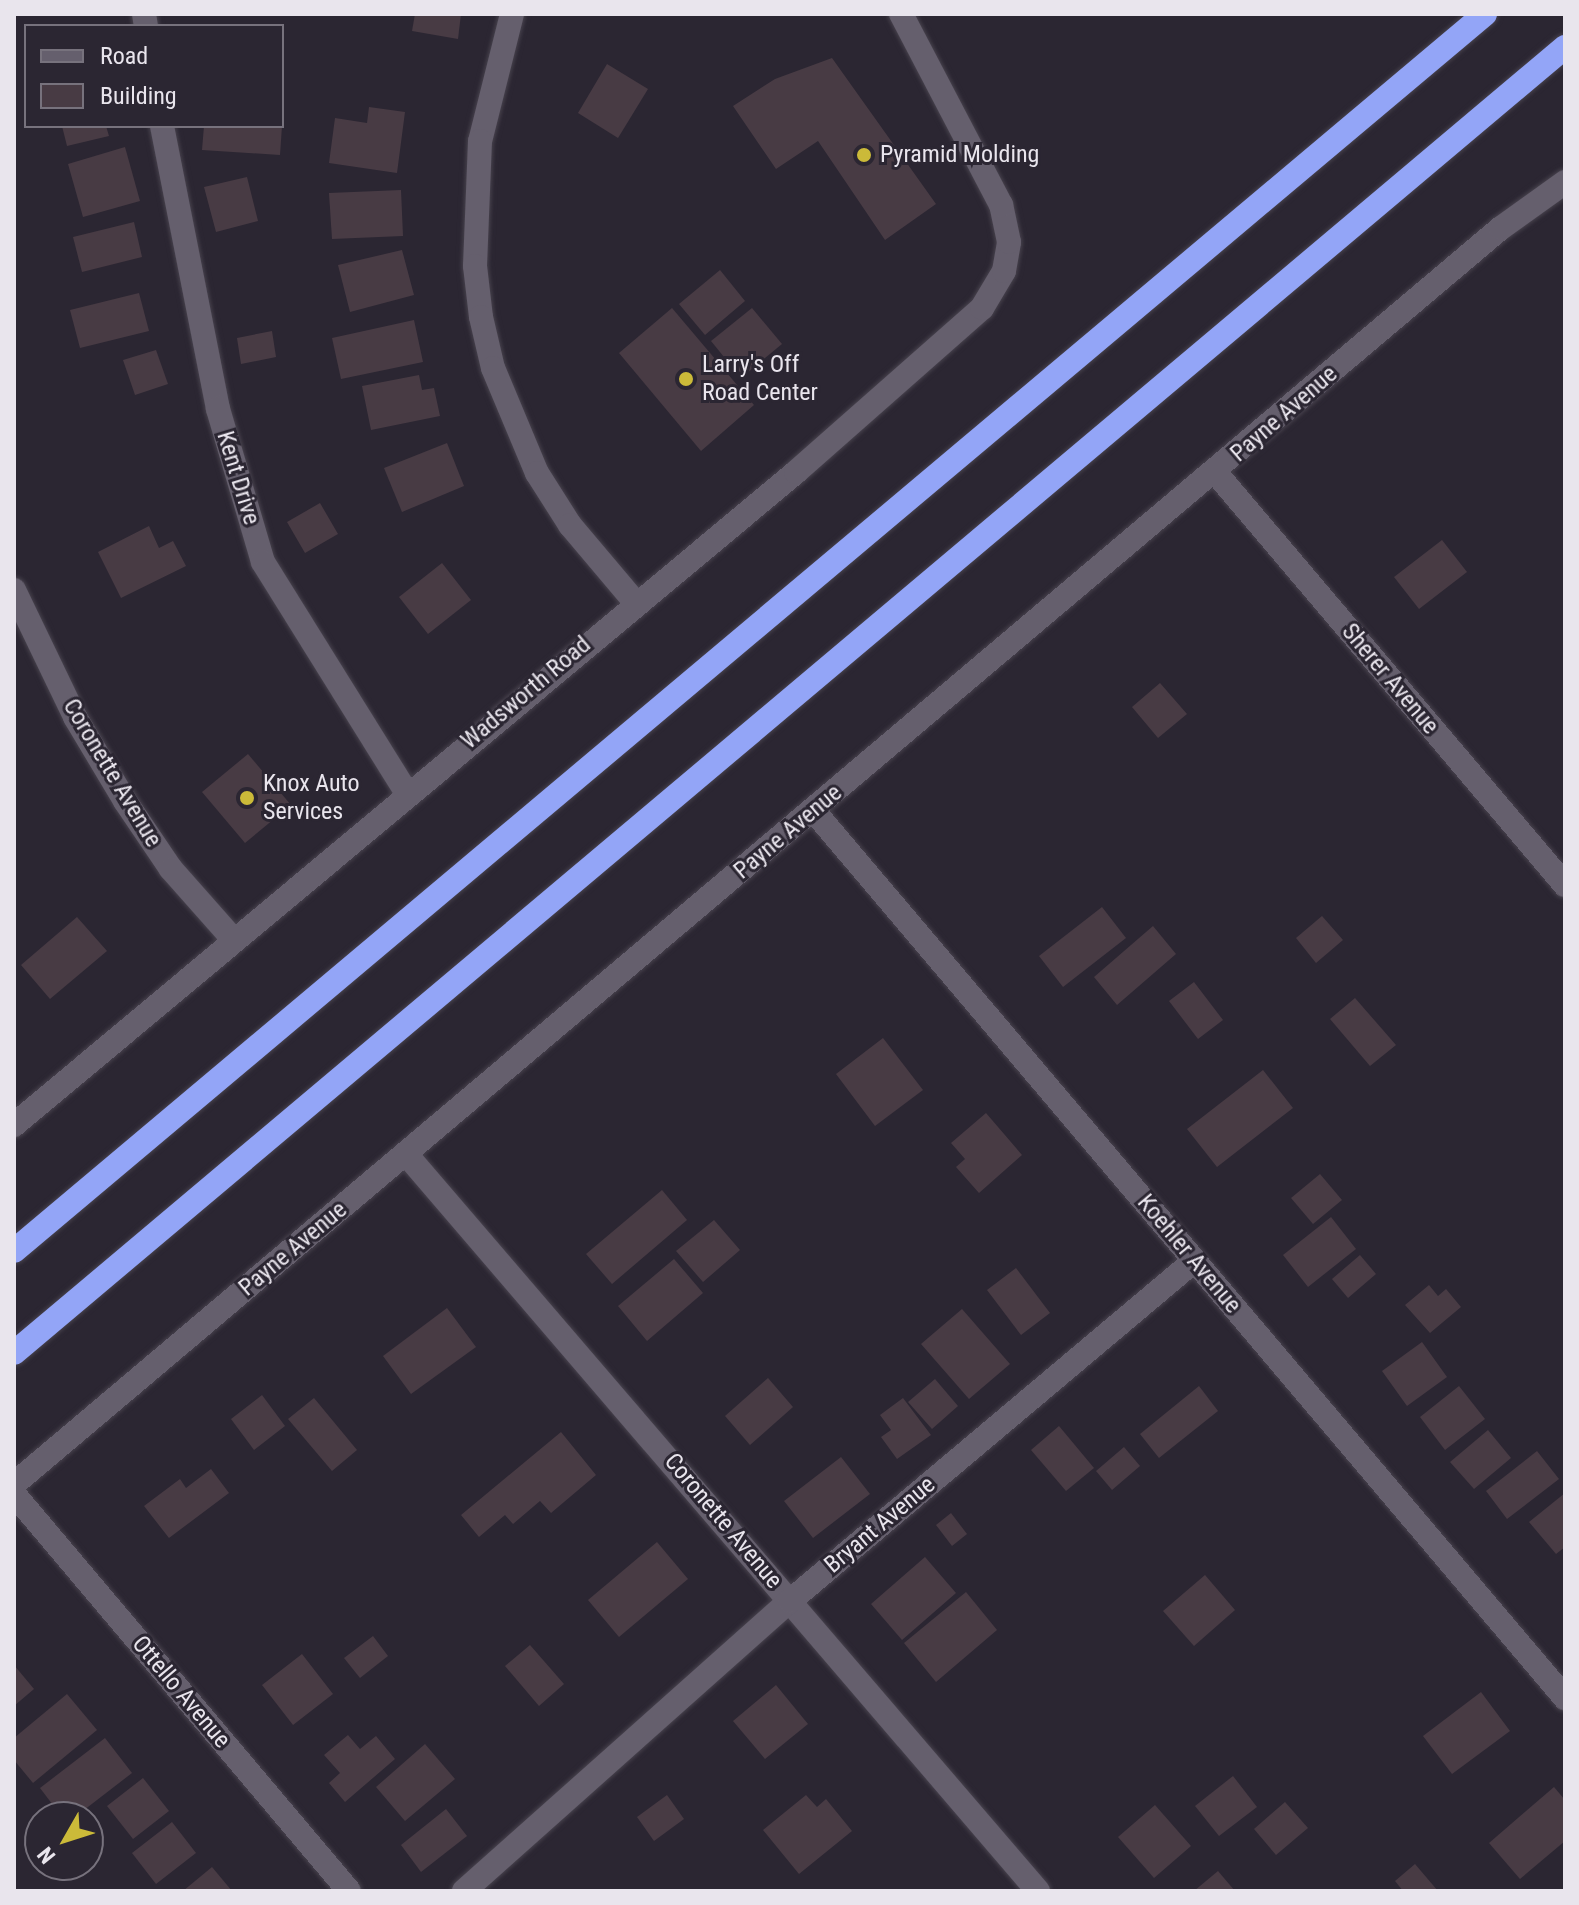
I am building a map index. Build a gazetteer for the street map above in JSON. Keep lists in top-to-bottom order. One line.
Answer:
{"streets":{"street":["Payne Avenue","Kent Drive","Sherer Avenue","Wadsworth Road","Coronette Avenue","Koehler Avenue","Bryant Avenue","Ottello Avenue"]},"crossings":[["Payne Avenue","Sherer Avenue"],["Payne Avenue","Coronette Avenue"],["Payne Avenue","Koehler Avenue"],["Kent Drive","Wadsworth Road"],["Wadsworth Road","Coronette Avenue"],["Coronette Avenue","Bryant Avenue"],["Koehler Avenue","Bryant Avenue"]],"places":["Pyramid Molding","Larry's Off Road Center","Knox Auto Services"],"legend":["Road","Building"],"north":"bottom left"}
